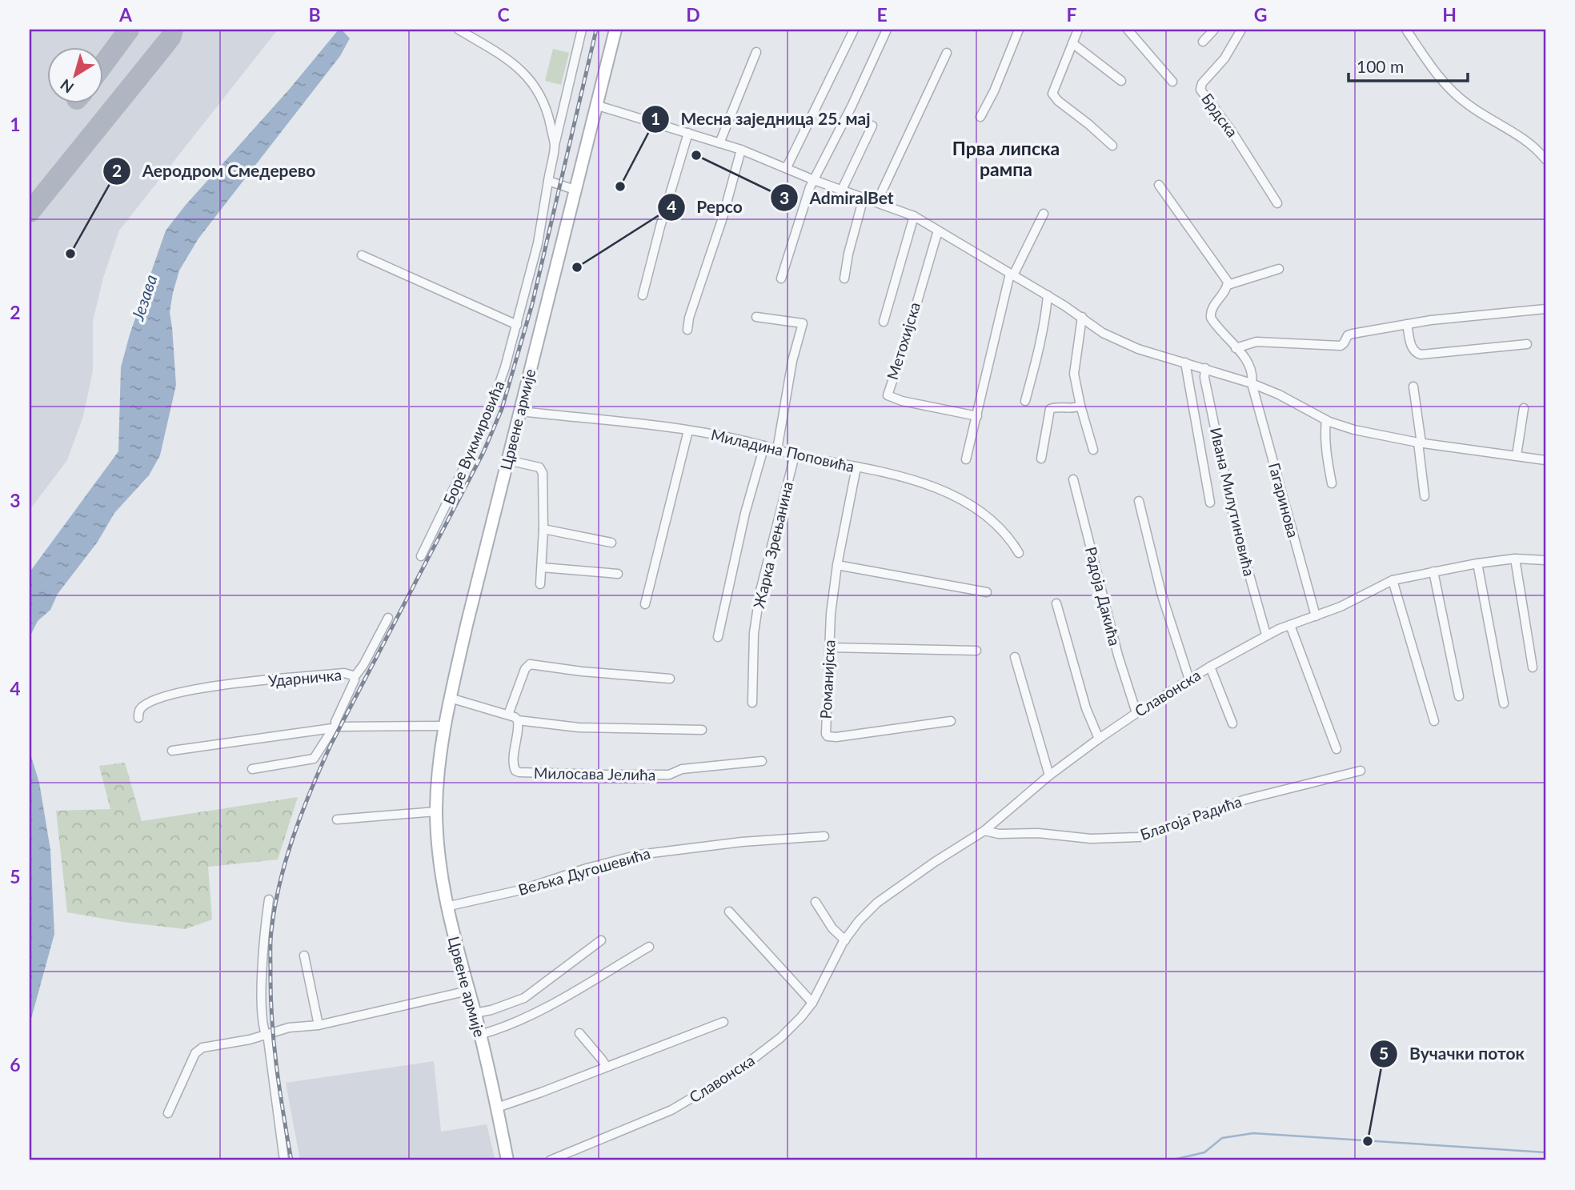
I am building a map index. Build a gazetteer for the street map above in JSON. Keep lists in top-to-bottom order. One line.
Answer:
{"streets":{"main road":["Црвене армије"],"street":["Брдска","Метохијска","Боре Вукмировића","Миладина Поповића","Гагаринова","Ивана Милутиновића","Жарка Зрењанина","Радоја Дакића","Ударничка","Романијска","Славонска","Милосава Јелића","Благоја Радића","Вељка Дугошевића"]},"crossings":[["Црвене армије","Миладина Поповића"],["Црвене армије","Вељка Дугошевића"],["Миладина Поповића","Жарка Зрењанина"],["Миладина Поповића","Романијска"],["Гагаринова","Славонска"],["Ивана Милутиновића","Славонска"],["Радоја Дакића","Славонска"],["Славонска","Благоја Радића"]],"districts":["Прва липска рампа"],"water":["Језава"],"places":["AdmiralBet","Месна заједница 25. мај","Аеродром Смедерево","Pepco","Вучачки поток"],"scale_bar":"100 m","north":"bottom left","grid":{"columns":["A","B","C","D","E","F","G","H"],"rows":["1","2","3","4","5","6"]}}
